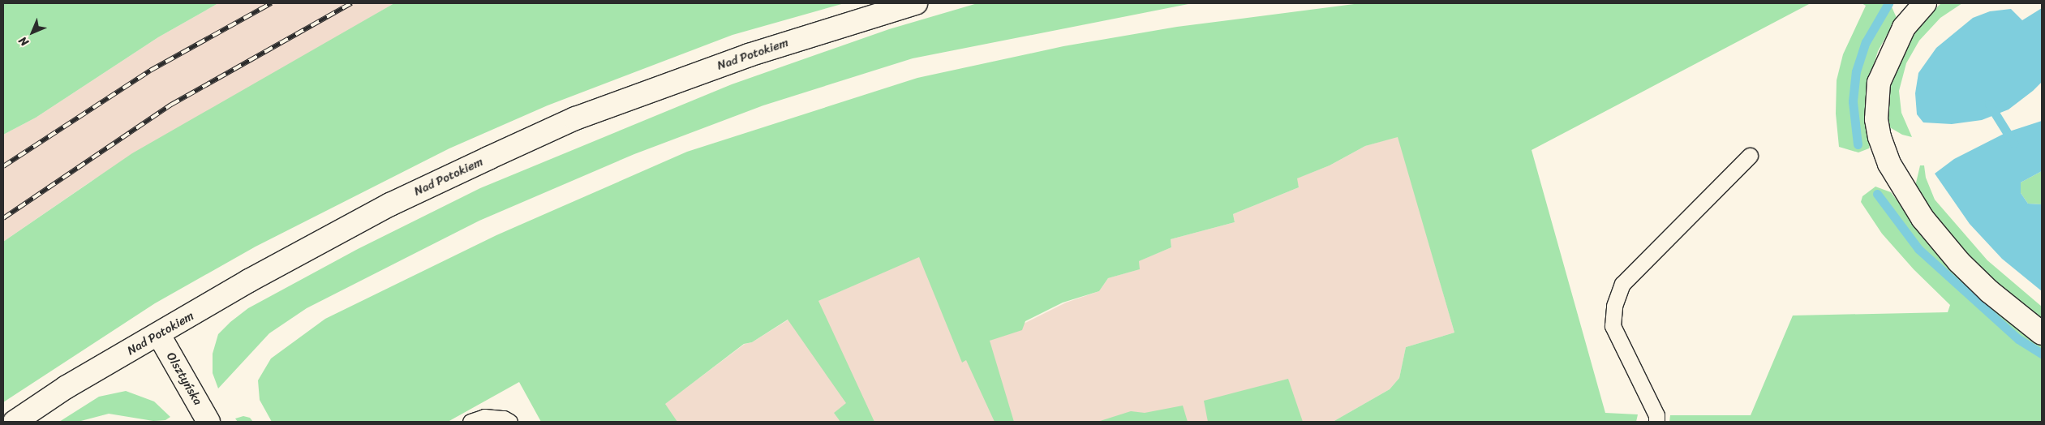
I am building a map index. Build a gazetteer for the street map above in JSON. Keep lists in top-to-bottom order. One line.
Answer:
{"streets":{"main road":["Nad Potokiem","Olsztyńska"]},"crossings":[["Nad Potokiem","Olsztyńska"]],"north":"bottom left"}
